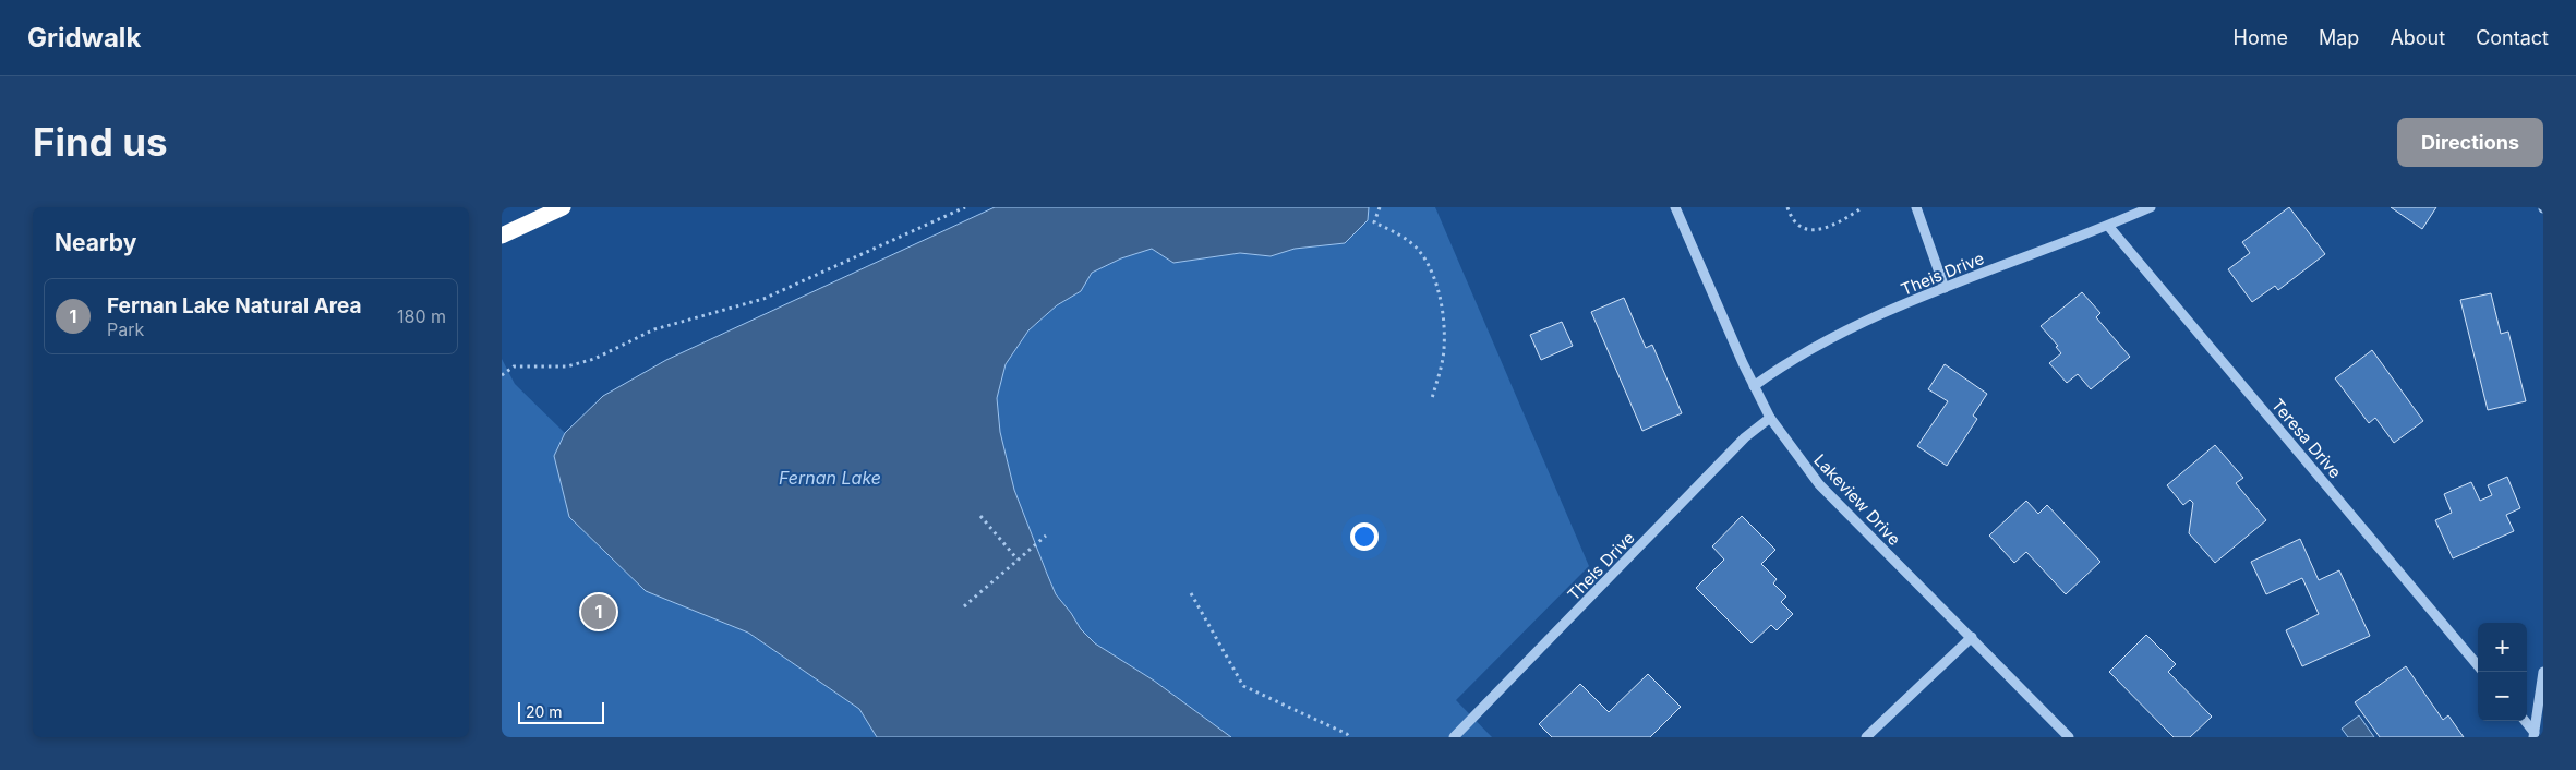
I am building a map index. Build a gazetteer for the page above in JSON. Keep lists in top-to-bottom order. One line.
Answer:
{"streets":{"street":["Theis Drive","Teresa Drive","Lakeview Drive"]},"crossings":[["Theis Drive","Teresa Drive"],["Theis Drive","Lakeview Drive"]],"water":["Fernan Lake"],"scale_bar":"20 m","page":{"header":"Gridwalk","nav":["Home","Map","About","Contact"],"buttons":"Directions","title":"Find us","heading":"Nearby","list":[{"mark":"1","name":"Fernan Lake Natural Area","note":"Park","value":"180 m"}],"pins":"1","map_buttons":["+","−"],"scale":"20 m"}}
